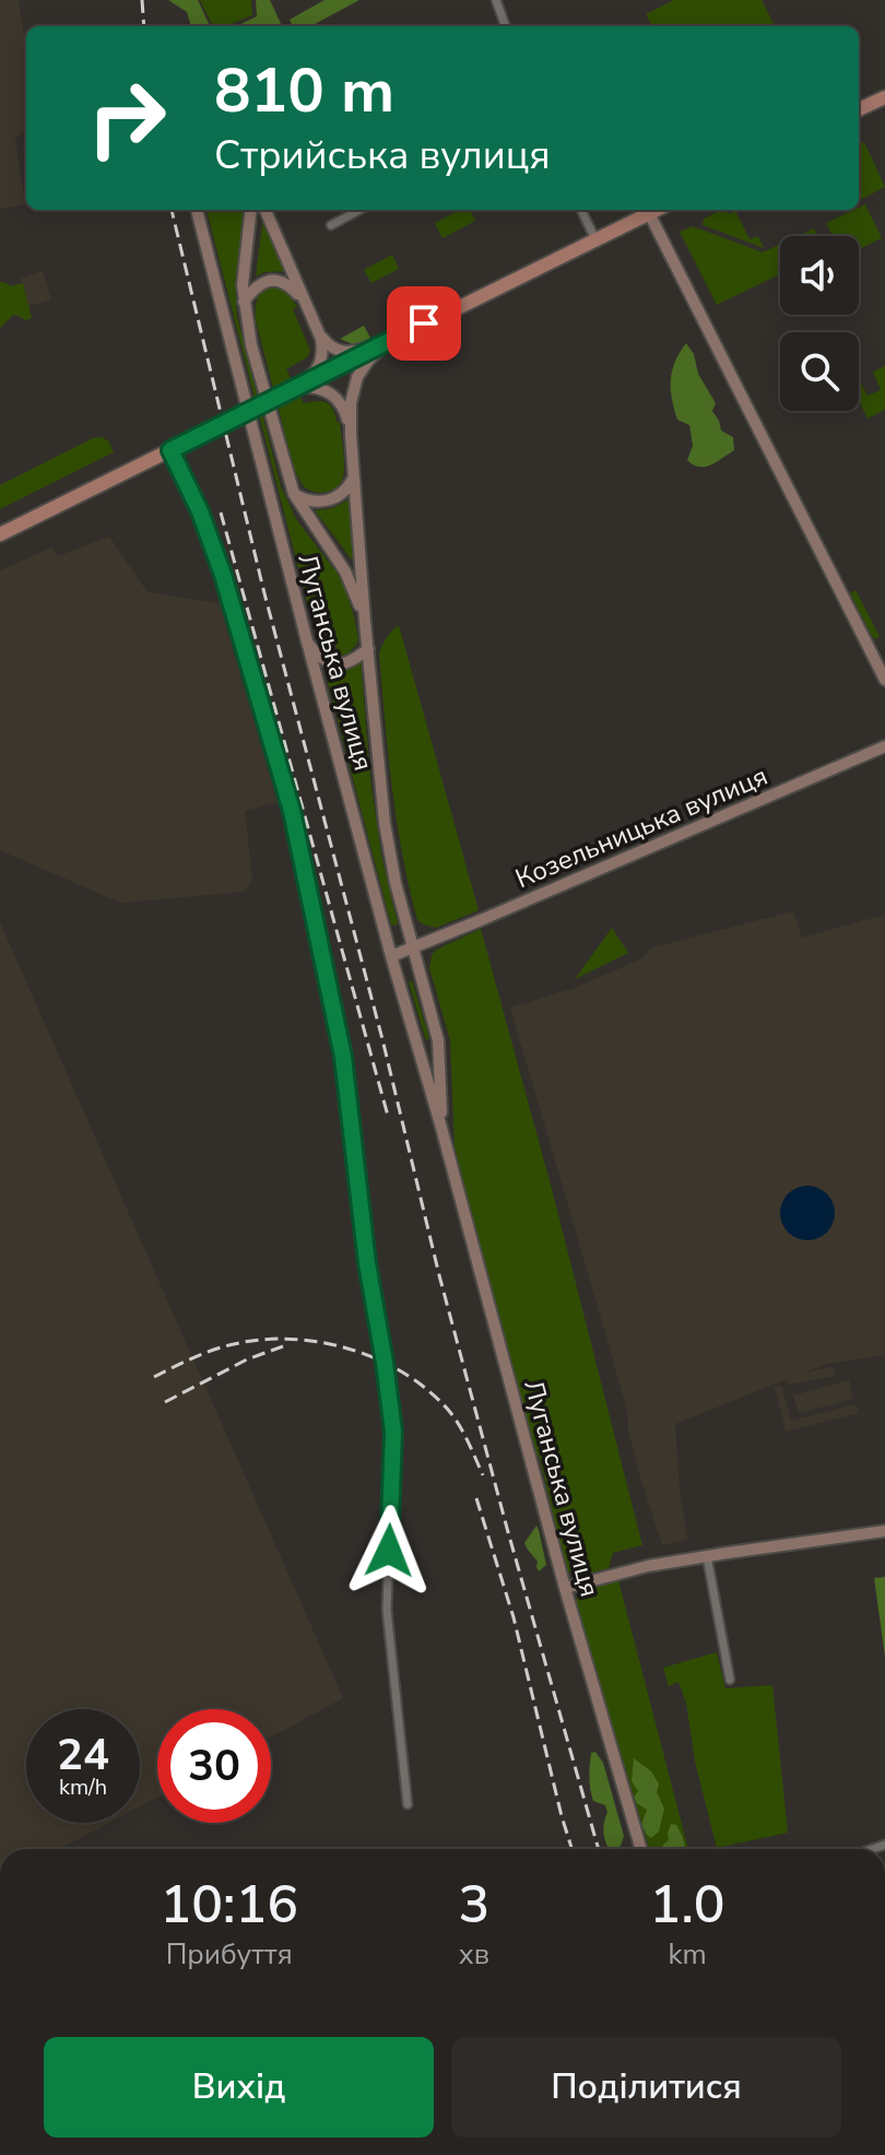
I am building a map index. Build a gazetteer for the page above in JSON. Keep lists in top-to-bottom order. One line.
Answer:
{"streets":{"main road":["Луганська вулиця","Козельницька вулиця"]},"crossings":[["Луганська вулиця","Козельницька вулиця"]],"page":{"turn":["810 m","Стрийська вулиця"],"speed":"24 km/h","limit":"30","eta":["10:16","Прибуття","3","хв","1.0","km"],"buttons":["Вихід","Поділитися"]}}
